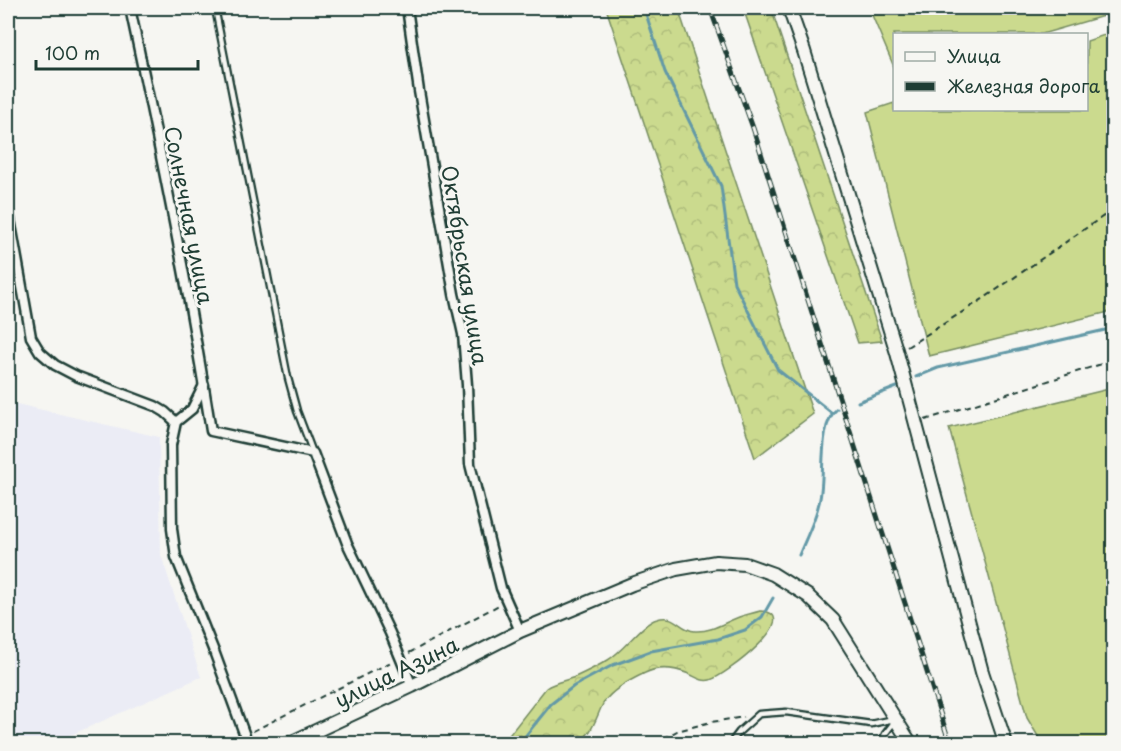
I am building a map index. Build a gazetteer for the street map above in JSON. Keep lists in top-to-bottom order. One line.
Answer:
{"streets":{"street":["Солнечная улица","Октябрьская улица","улица Азина"]},"crossings":[["Октябрьская улица","улица Азина"]],"legend":["Улица","Железная дорога"],"scale_bar":"100 m"}
